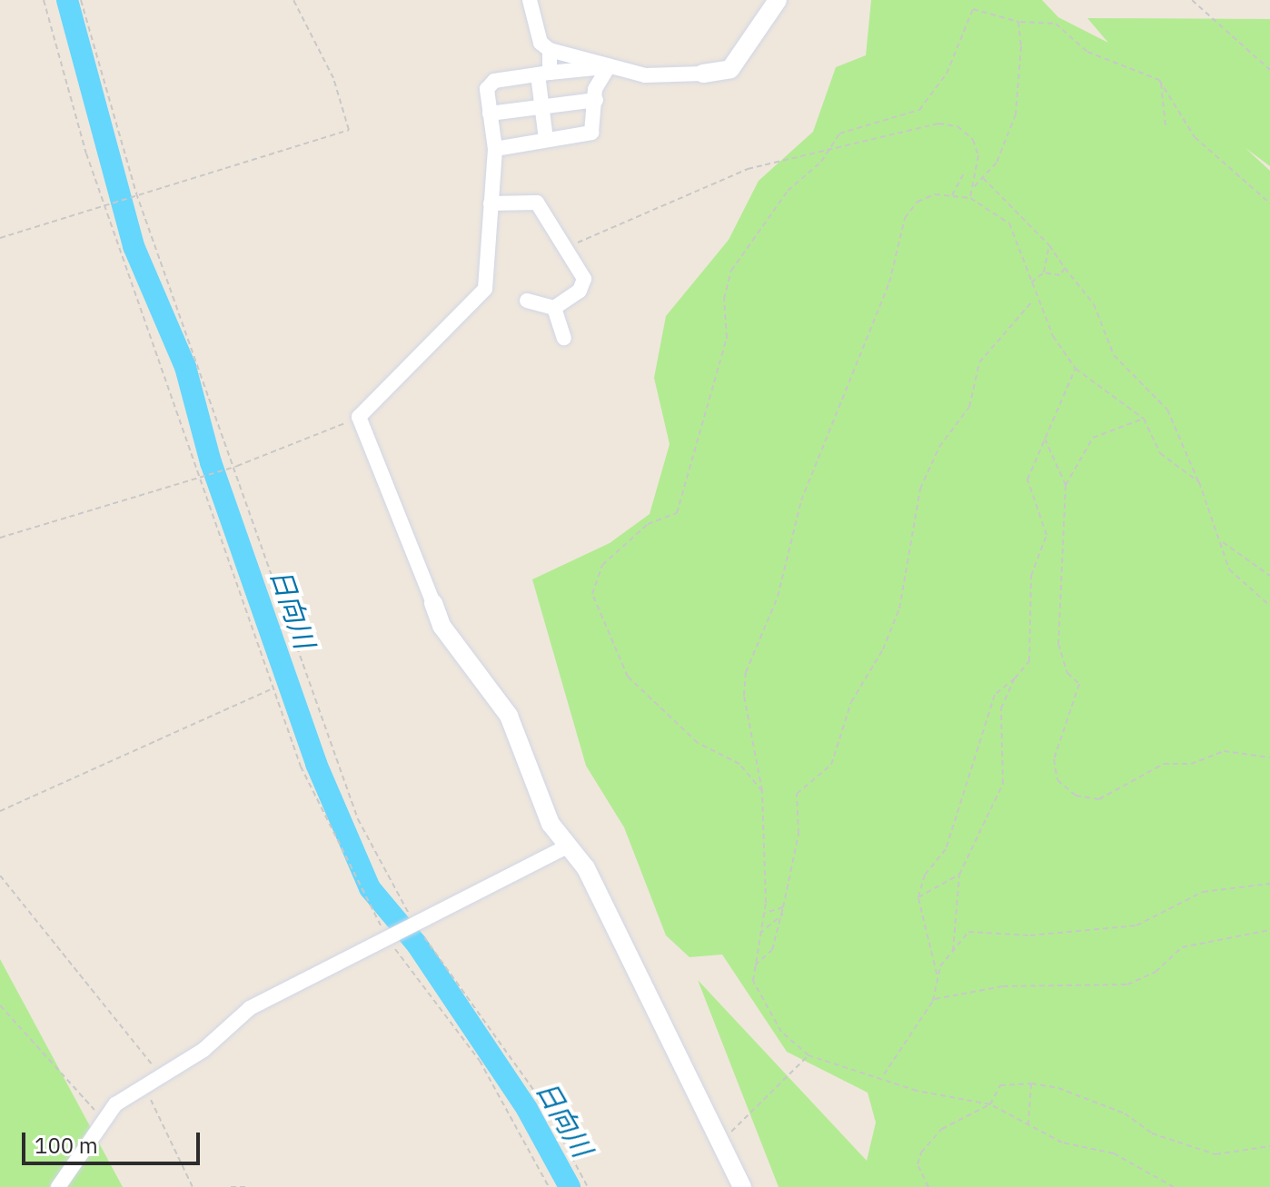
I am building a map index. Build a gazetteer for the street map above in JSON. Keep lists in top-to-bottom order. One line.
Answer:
{"water":["日向川"],"scale_bar":"100 m"}
